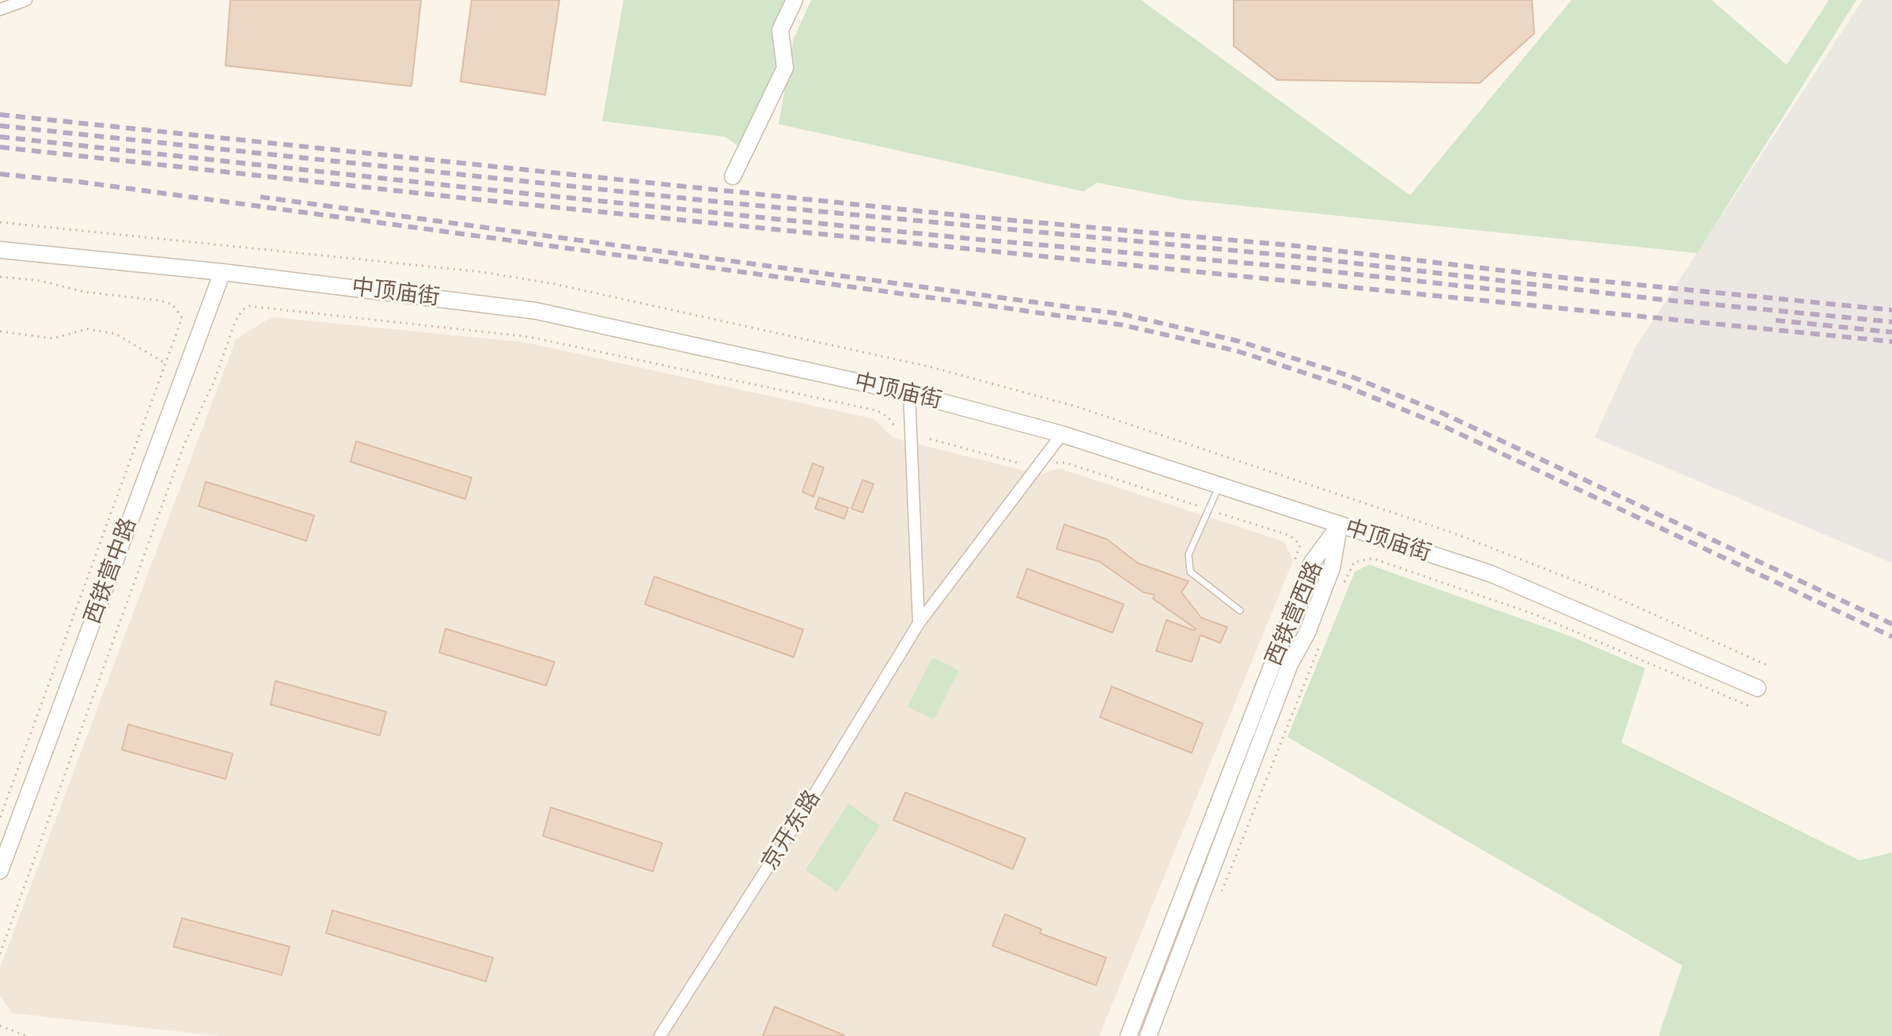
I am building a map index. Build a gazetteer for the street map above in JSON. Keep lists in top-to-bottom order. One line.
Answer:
{"streets":{"street":["中顶庙街","西铁营中路","西铁营西路","京开东路"]},"crossings":[["中顶庙街","西铁营中路"],["中顶庙街","西铁营西路"]]}
